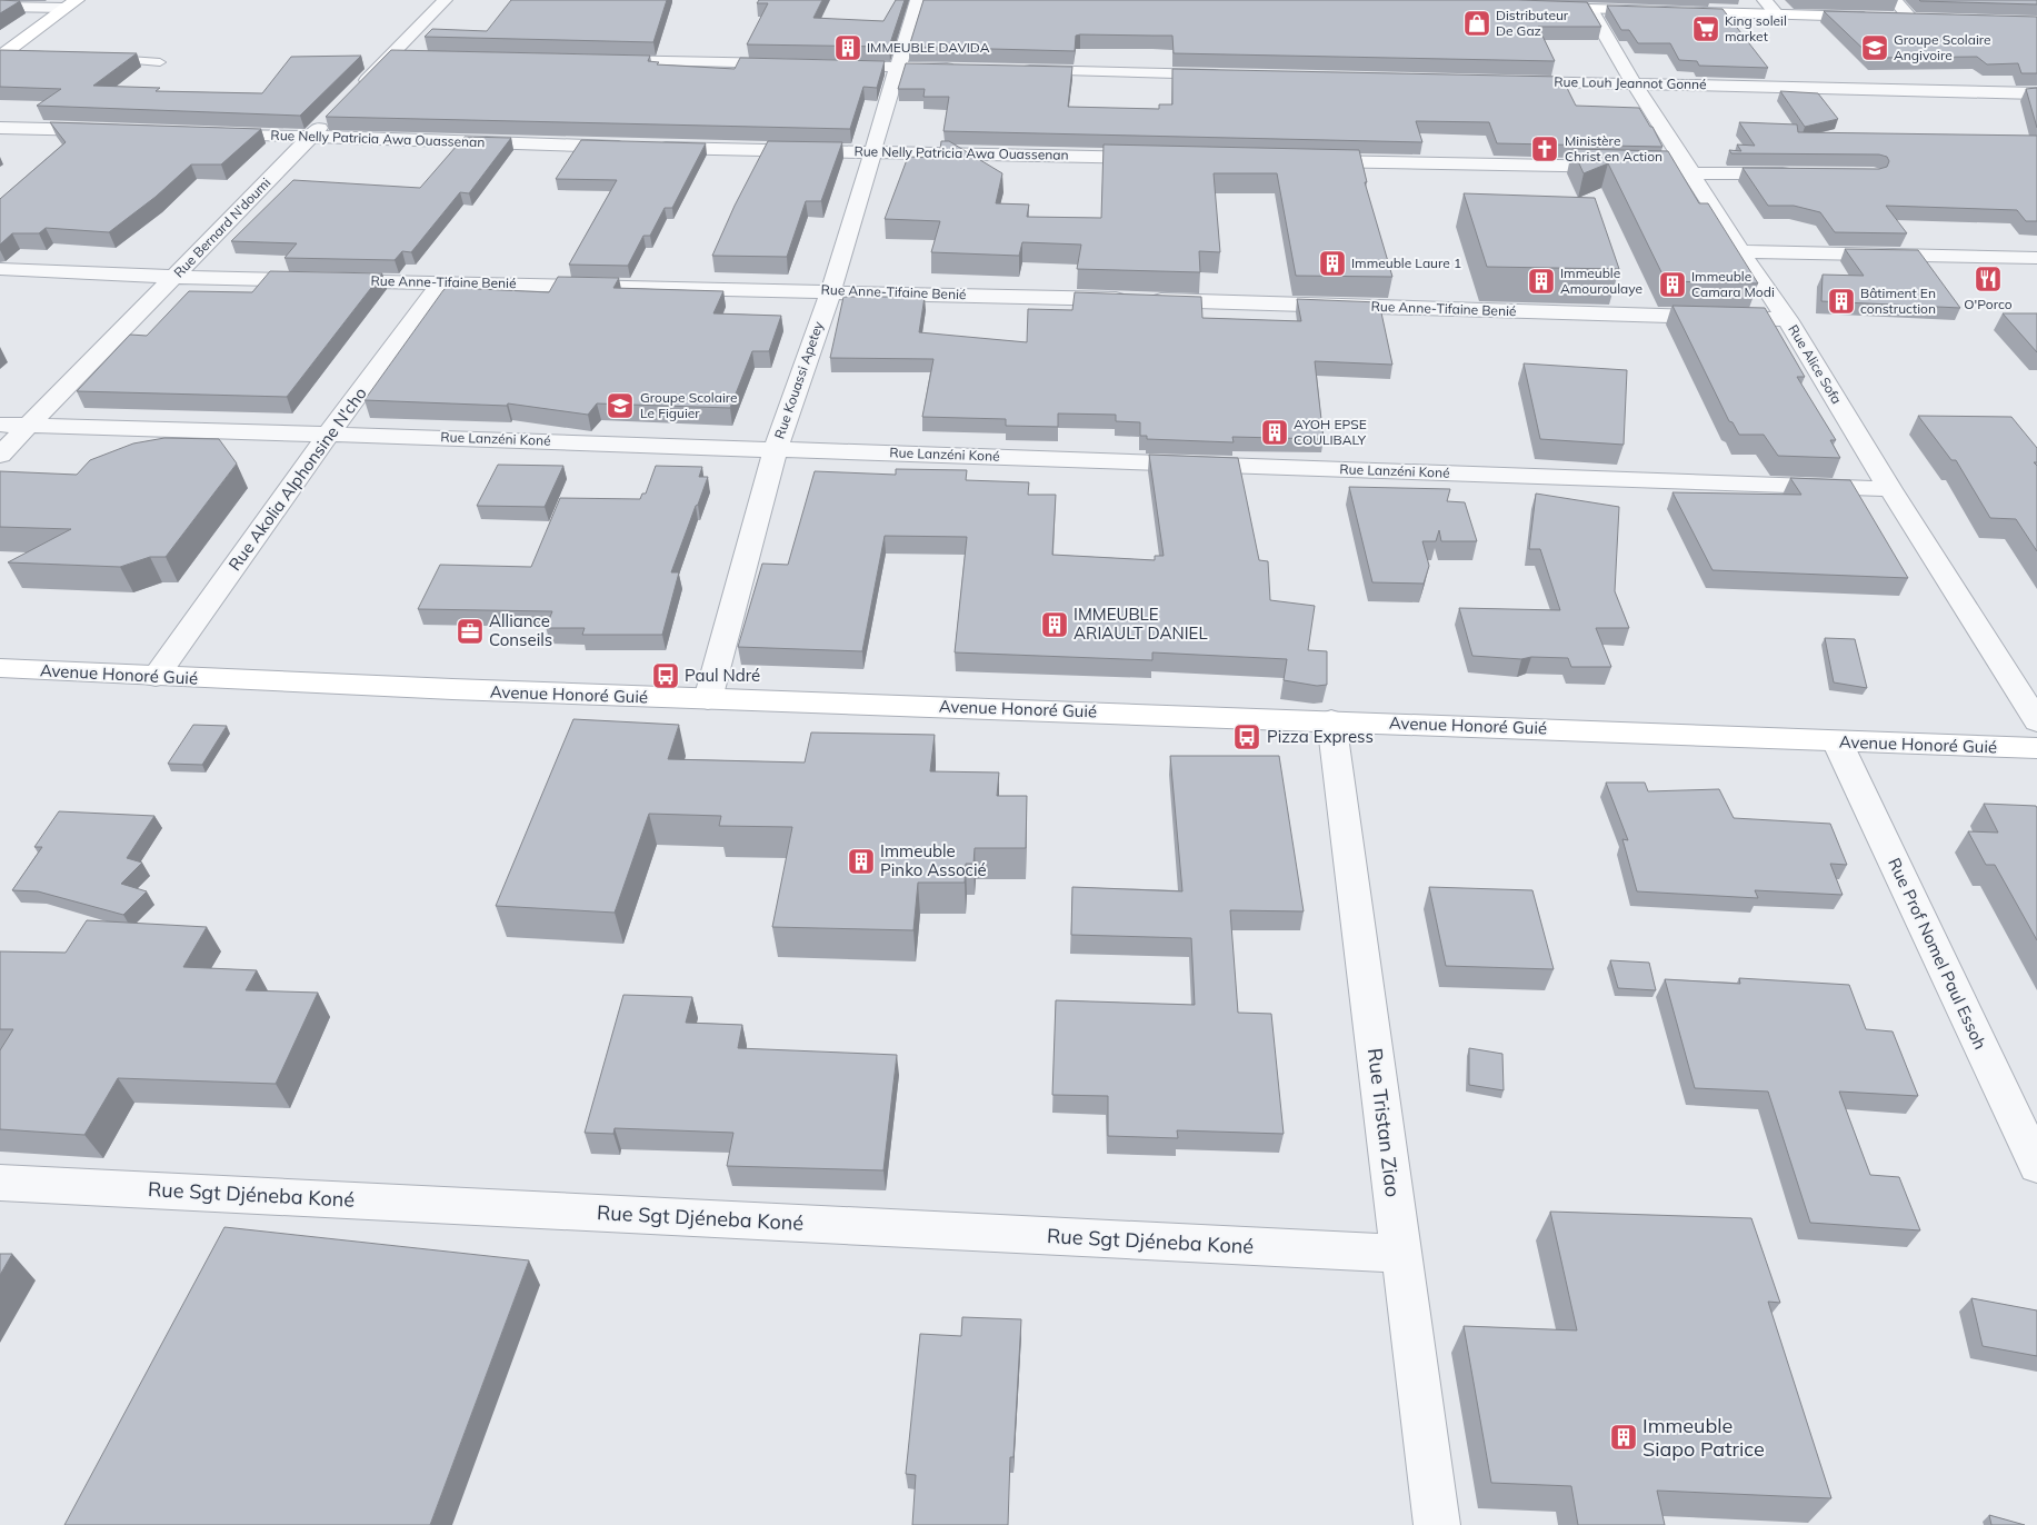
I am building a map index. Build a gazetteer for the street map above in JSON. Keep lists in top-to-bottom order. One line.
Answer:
{"streets":{"street":["Rue Louh Jeannot Gonné","Rue Nelly Patricia Awa Ouassenan","Rue Bernard N'doumi","Rue Anne-Tifaine Benié","Rue Alice Sofa","Rue Kouassi Apetey","Rue Lanzéni Koné","Rue Akolia Alphonsine N'cho","Avenue Honoré Guié","Rue Prof Nomel Paul Essoh","Rue Tristan Ziao","Rue Sgt Djéneba Koné"]},"crossings":[["Rue Louh Jeannot Gonné","Rue Alice Sofa"],["Rue Nelly Patricia Awa Ouassenan","Rue Bernard N'doumi"],["Rue Nelly Patricia Awa Ouassenan","Rue Kouassi Apetey"],["Rue Bernard N'doumi","Rue Anne-Tifaine Benié"],["Rue Bernard N'doumi","Rue Lanzéni Koné"],["Rue Anne-Tifaine Benié","Rue Alice Sofa"],["Rue Anne-Tifaine Benié","Rue Kouassi Apetey"],["Rue Anne-Tifaine Benié","Rue Akolia Alphonsine N'cho"],["Rue Alice Sofa","Rue Lanzéni Koné"],["Rue Kouassi Apetey","Rue Lanzéni Koné"],["Rue Kouassi Apetey","Avenue Honoré Guié"],["Rue Lanzéni Koné","Rue Akolia Alphonsine N'cho"],["Rue Akolia Alphonsine N'cho","Avenue Honoré Guié"],["Avenue Honoré Guié","Rue Prof Nomel Paul Essoh"],["Avenue Honoré Guié","Rue Tristan Ziao"],["Rue Tristan Ziao","Rue Sgt Djéneba Koné"]],"places":{"shop":["Distributeur De Gaz"],"supermarket":["King soleil market"],"building":["IMMEUBLE DAVIDA","Immeuble Laure 1","Immeuble Amouroulaye","Immeuble Camara Modi","Bâtiment En construction","AYOH EPSE COULIBALY","IMMEUBLE ARIAULT DANIEL","Immeuble Pinko Associé","Immeuble Siapo Patrice"],"school or university":["Groupe Scolaire Angivoire","Groupe Scolaire Le Figuier"],"church":["Ministère Christ en Action"],"restaurant":["O'Porco"],"office":["Alliance Conseils"],"bus stop":["Paul Ndré","Pizza Express"]}}
